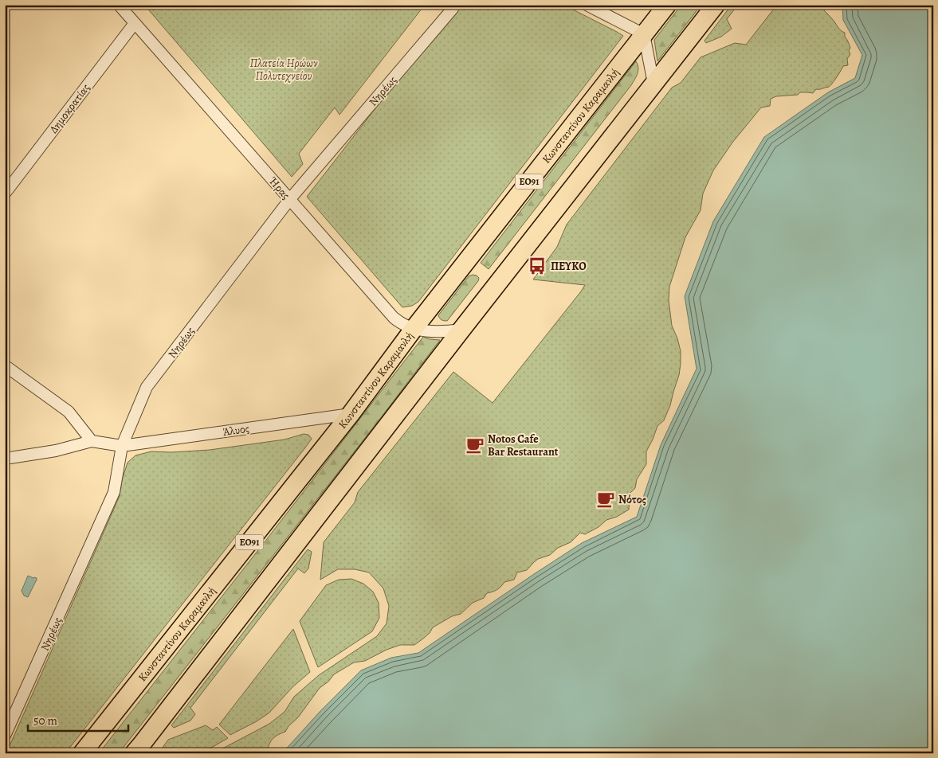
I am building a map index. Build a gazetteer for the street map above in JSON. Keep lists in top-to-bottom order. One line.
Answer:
{"streets":{"highway":["Κωνσταντίνου Καραμανλή","ΕΟ91"],"street":["Νηρέως","Δημοκρατίας","Ήρας","Άλυος"]},"crossings":[["Νηρέως","Ήρας"],["Νηρέως","Άλυος"],["Δημοκρατίας","Ήρας"],["Κωνσταντίνου Καραμανλή","Ήρας"],["Κωνσταντίνου Καραμανλή","Άλυος"]],"parks":["Πλατεία Ηρώων Πολυτεχνείου"],"places":{"bus stop":["ΠΕΥΚΟ"],"cafe":["Notos Cafe Bar Restaurant","Νότος"]},"scale_bar":"50 m"}
